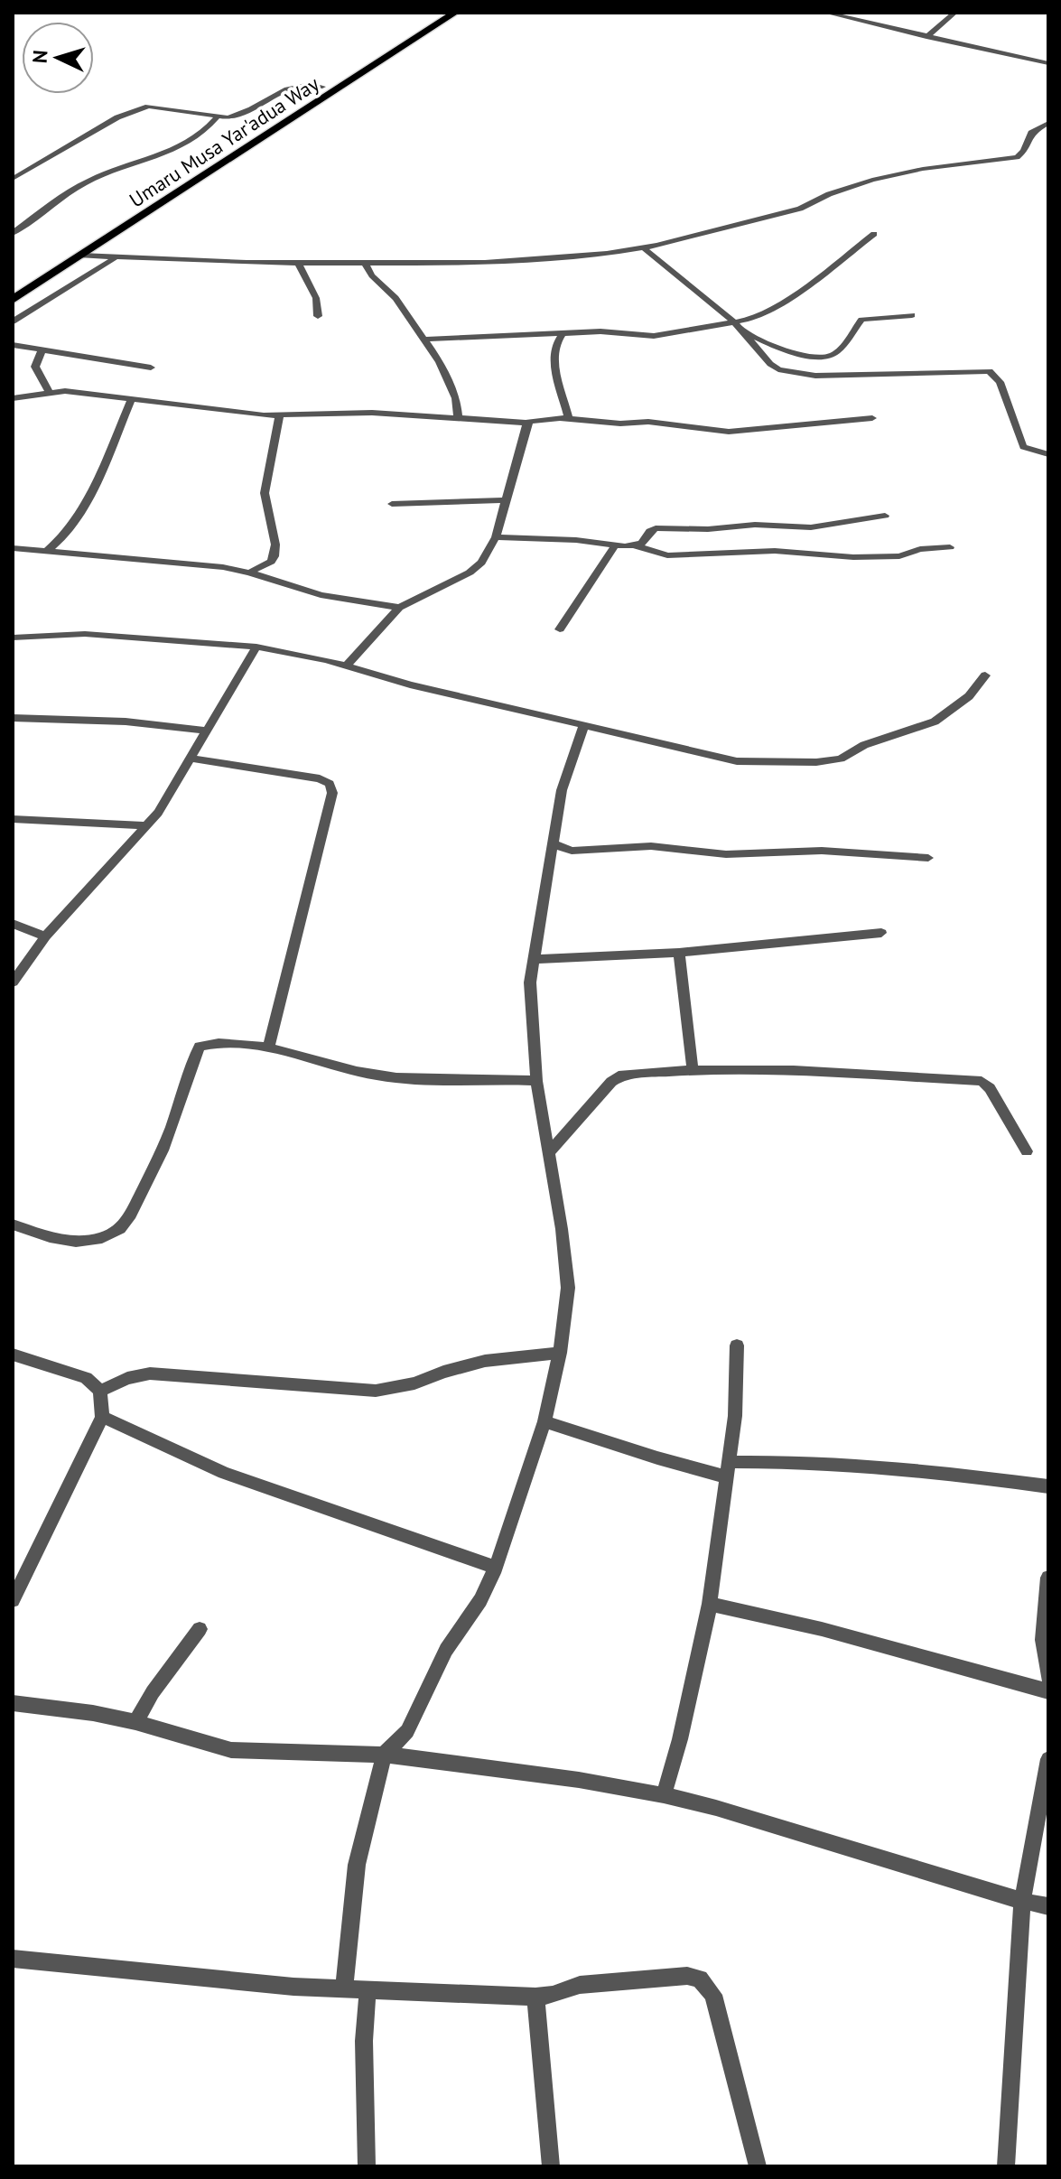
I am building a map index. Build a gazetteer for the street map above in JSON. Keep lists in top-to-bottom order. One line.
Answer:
{"streets":{"main road":["Umaru Musa Yar'adua Way"]},"north":"left"}
